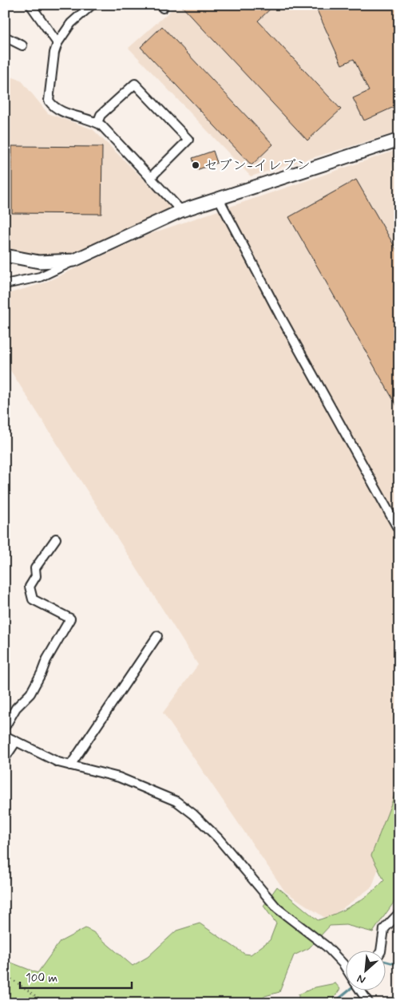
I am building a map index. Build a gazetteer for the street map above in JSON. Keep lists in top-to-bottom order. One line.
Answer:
{"places":["セブン-イレブン"],"scale_bar":"100 m","north":"bottom left"}
